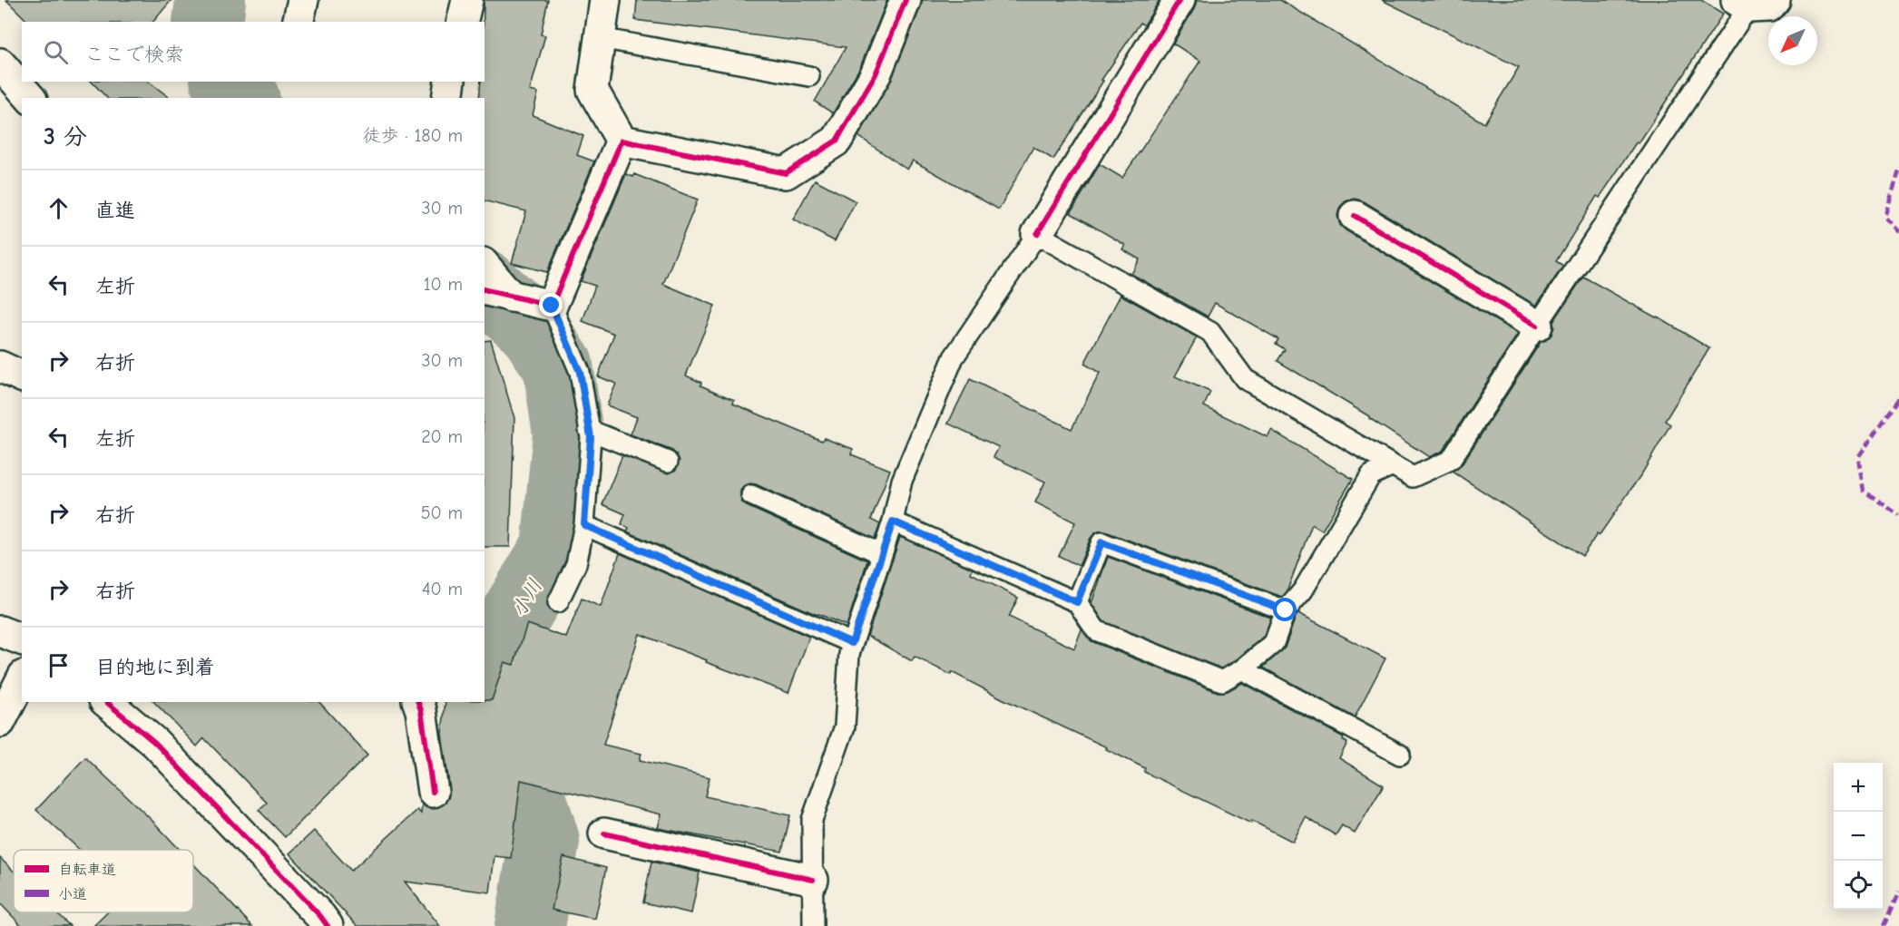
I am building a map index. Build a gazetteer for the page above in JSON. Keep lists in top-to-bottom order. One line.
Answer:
{"water":["小川"],"legend":["自転車道","小道"],"north":"bottom left","page":{"search":"ここで検索","heading":["3 分","徒歩 · 180 m"],"list":[["直進","30 m"],["左折","10 m"],["右折","30 m"],["左折","20 m"],["右折","50 m"],["右折","40 m"],"目的地に到着"],"map_buttons":["+","−"]}}
